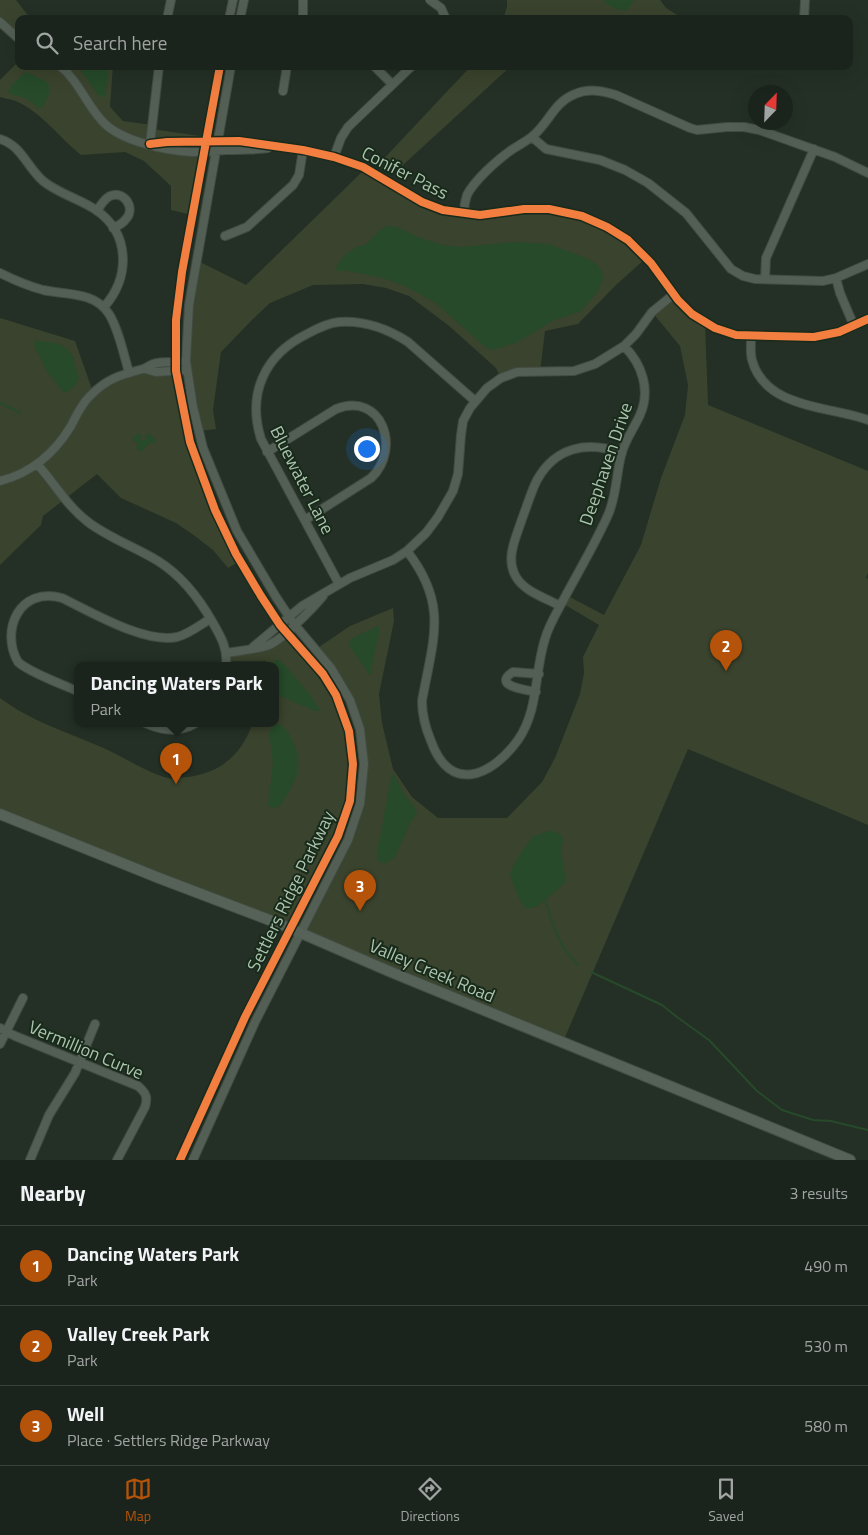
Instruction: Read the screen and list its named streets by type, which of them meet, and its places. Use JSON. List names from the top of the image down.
{
  "streets": {
    "main road": ["Valley Creek Road"],
    "street": [
      "Conifer Pass",
      "Deephaven Drive",
      "Bluewater Lane",
      "Settlers Ridge Parkway",
      "Vermillion Curve"
    ]
  },
  "crossings": [
    ["Conifer Pass", "Settlers Ridge Parkway"],
    ["Settlers Ridge Parkway", "Valley Creek Road"]
  ],
  "north": "top right",
  "page": {
    "search": "Search here",
    "pins": ["2", "1", "3"],
    "popup": ["Dancing Waters Park", "Park"],
    "heading": ["Nearby", "3 results"],
    "list": [
      {
        "mark": "1",
        "name": "Dancing Waters Park",
        "note": "Park",
        "value": "490 m"
      },
      {
        "mark": "2",
        "name": "Valley Creek Park",
        "note": "Park",
        "value": "530 m"
      },
      {
        "mark": "3",
        "name": "Well",
        "note": "Place · Settlers Ridge Parkway",
        "value": "580 m"
      }
    ],
    "nav": ["Map", "Directions", "Saved"]
  }
}
